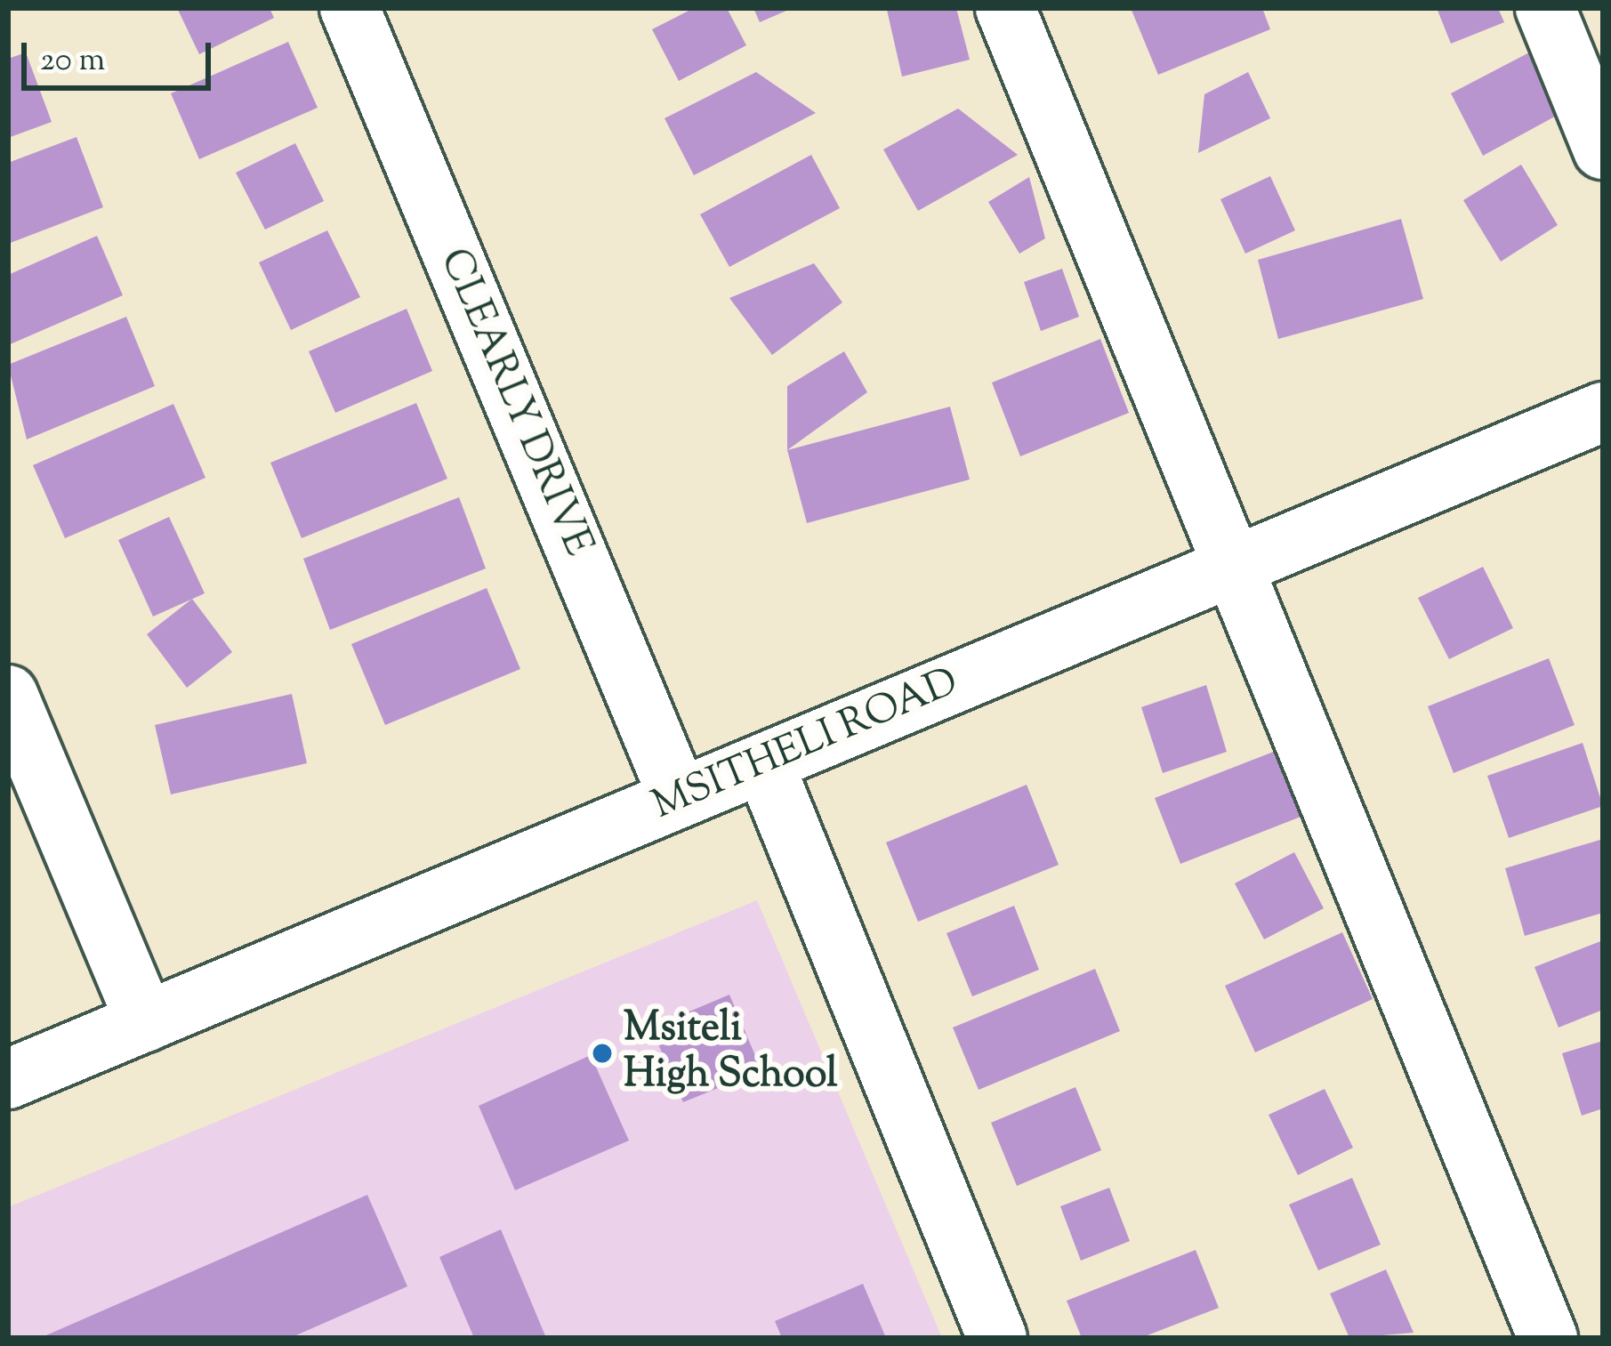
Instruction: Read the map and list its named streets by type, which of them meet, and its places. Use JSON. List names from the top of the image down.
{
  "streets": {
    "street": ["CLEARLY DRIVE", "MSITHELI ROAD"]
  },
  "crossings": [
    ["CLEARLY DRIVE", "MSITHELI ROAD"]
  ],
  "places": ["Msiteli High School"],
  "scale_bar": "20 m"
}
